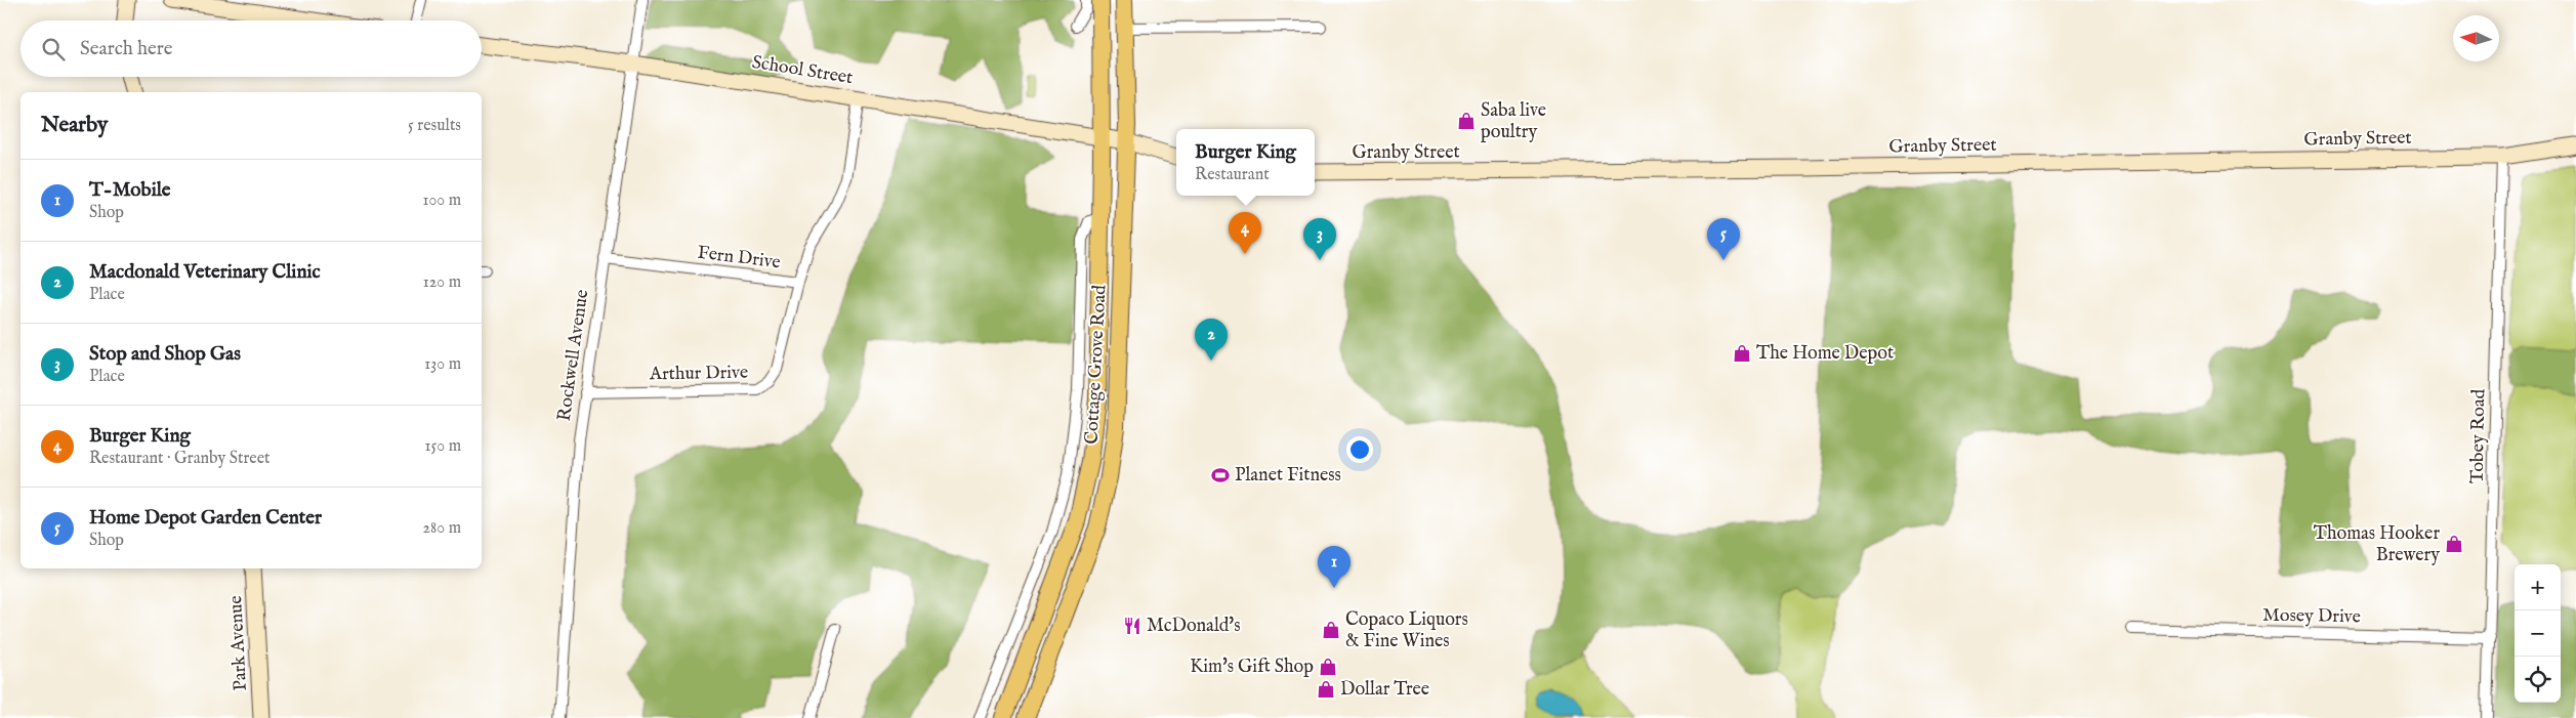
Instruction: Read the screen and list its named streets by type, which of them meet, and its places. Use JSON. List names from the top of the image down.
{
  "streets": {
    "main road": [
      "School Street",
      "Granby Street",
      "Cottage Grove Road",
      "Park Avenue"
    ],
    "street": [
      "Fern Drive",
      "Rockwell Avenue",
      "Arthur Drive",
      "Tobey Road",
      "Mosey Drive"
    ]
  },
  "crossings": [
    ["School Street", "Fern Drive"],
    ["School Street", "Rockwell Avenue"],
    ["School Street", "Cottage Grove Road"],
    ["Granby Street", "Tobey Road"],
    ["Fern Drive", "Rockwell Avenue"],
    ["Fern Drive", "Arthur Drive"],
    ["Rockwell Avenue", "Arthur Drive"],
    ["Tobey Road", "Mosey Drive"]
  ],
  "places": {
    "shop": [
      "Saba live poultry",
      "The Home Depot",
      "Thomas Hooker Brewery",
      "Copaco Liquors & Fine Wines",
      "Kim's Gift Shop",
      "Dollar Tree"
    ],
    "sports": ["Planet Fitness"],
    "restaurant": ["McDonald's"]
  },
  "north": "left",
  "page": {
    "search": "Search here",
    "heading": ["Nearby", "5 results"],
    "popup": ["Burger King", "Restaurant"],
    "list": [
      {
        "mark": "1",
        "name": "T-Mobile",
        "note": "Shop",
        "value": "100 m"
      },
      {
        "mark": "2",
        "name": "Macdonald Veterinary Clinic",
        "note": "Place",
        "value": "120 m"
      },
      {
        "mark": "3",
        "name": "Stop and Shop Gas",
        "note": "Place",
        "value": "130 m"
      },
      {
        "mark": "4",
        "name": "Burger King",
        "note": "Restaurant · Granby Street",
        "value": "150 m"
      },
      {
        "mark": "5",
        "name": "Home Depot Garden Center",
        "note": "Shop",
        "value": "280 m"
      }
    ],
    "pins": [
      "4",
      "3",
      "5",
      "2",
      "1"
    ],
    "map_buttons": ["+", "−"]
  }
}
